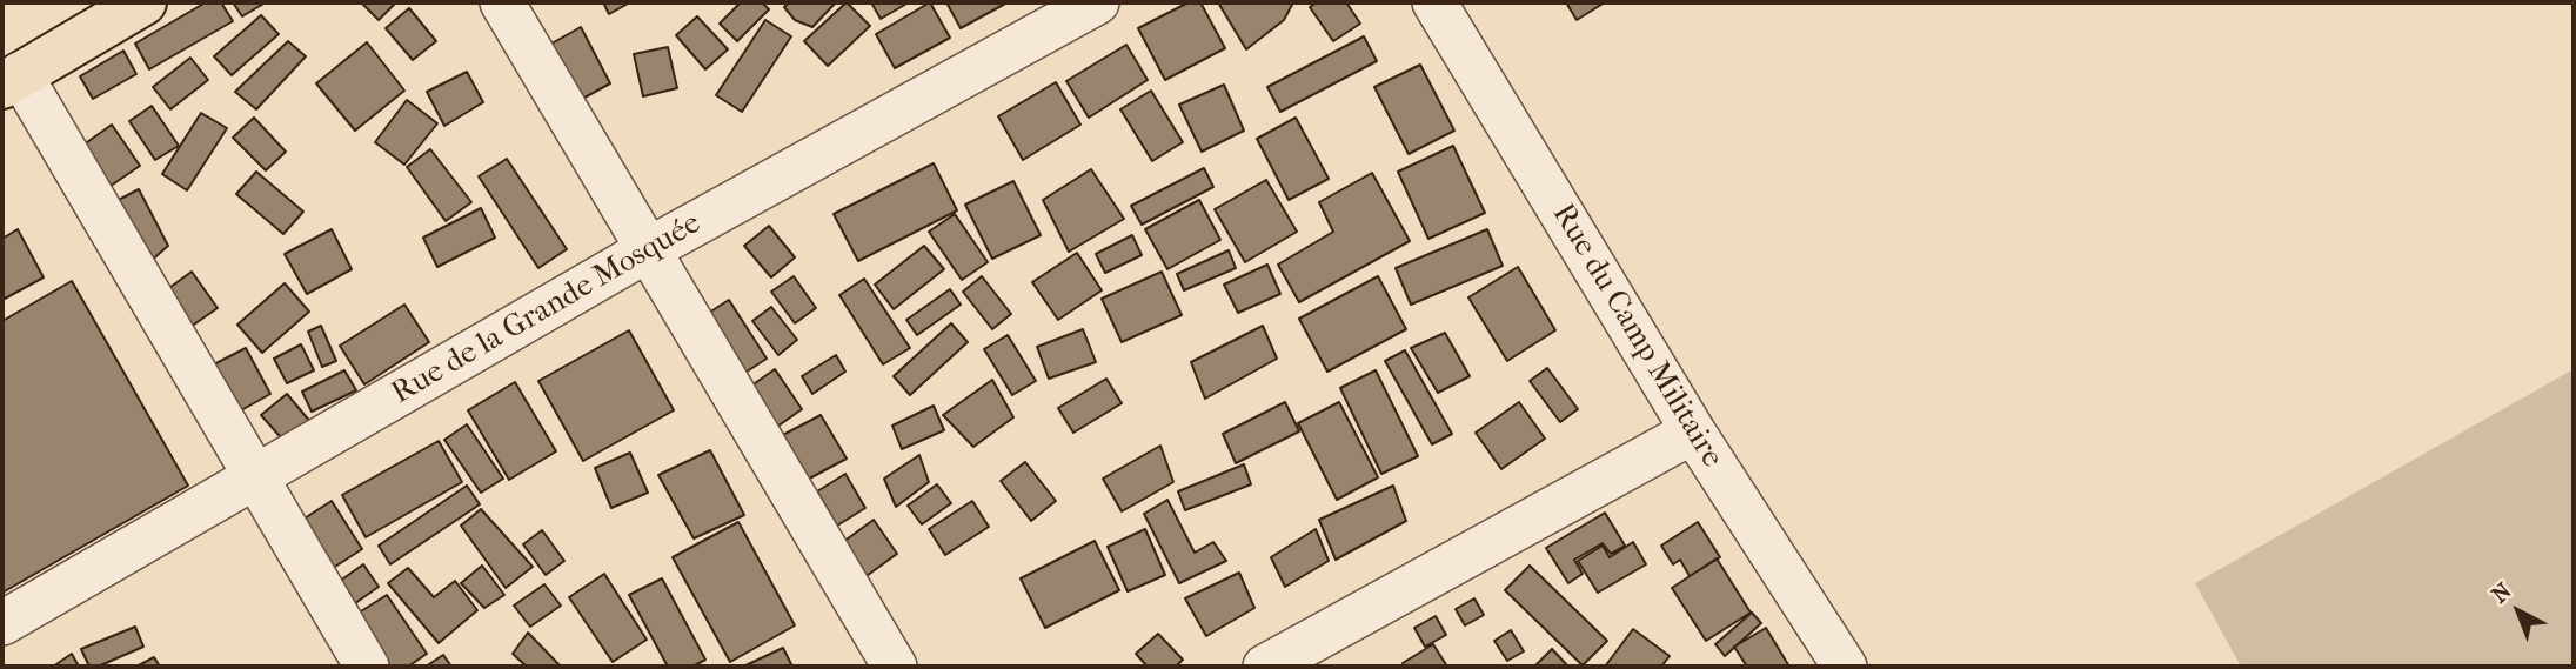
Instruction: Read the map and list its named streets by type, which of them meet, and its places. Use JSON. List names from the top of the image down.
{
  "streets": {
    "street": ["Rue de la Grande Mosquée", "Rue du Camp Militaire"]
  },
  "north": "top left"
}
